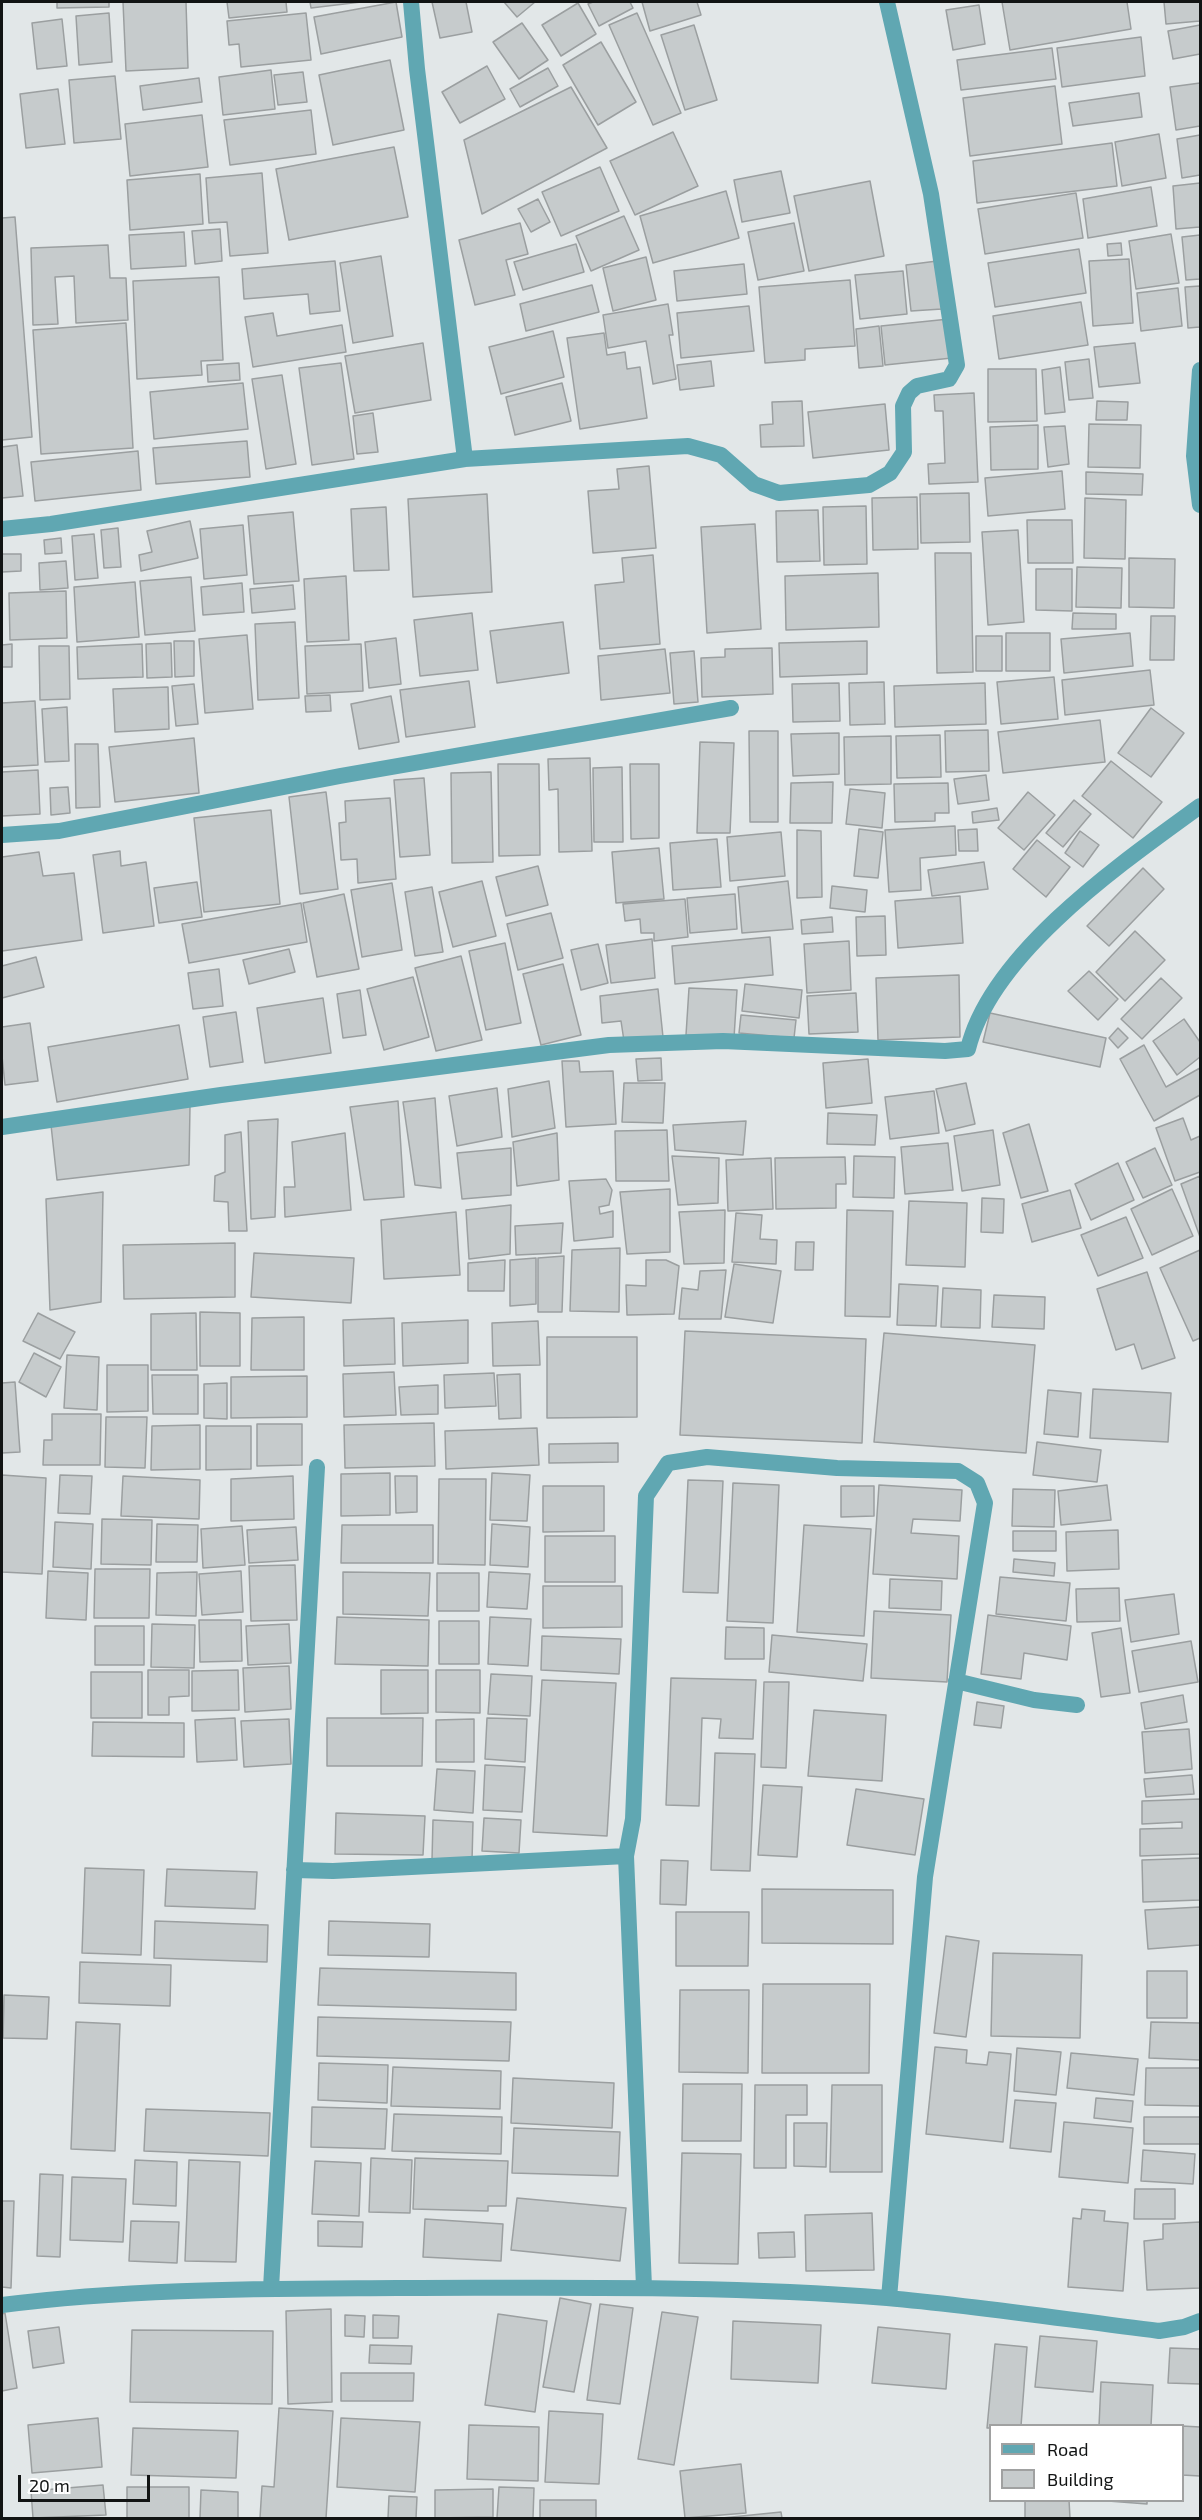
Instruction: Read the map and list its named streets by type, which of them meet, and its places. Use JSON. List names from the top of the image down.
{
  "legend": ["Road", "Building"],
  "scale_bar": "20 m"
}
